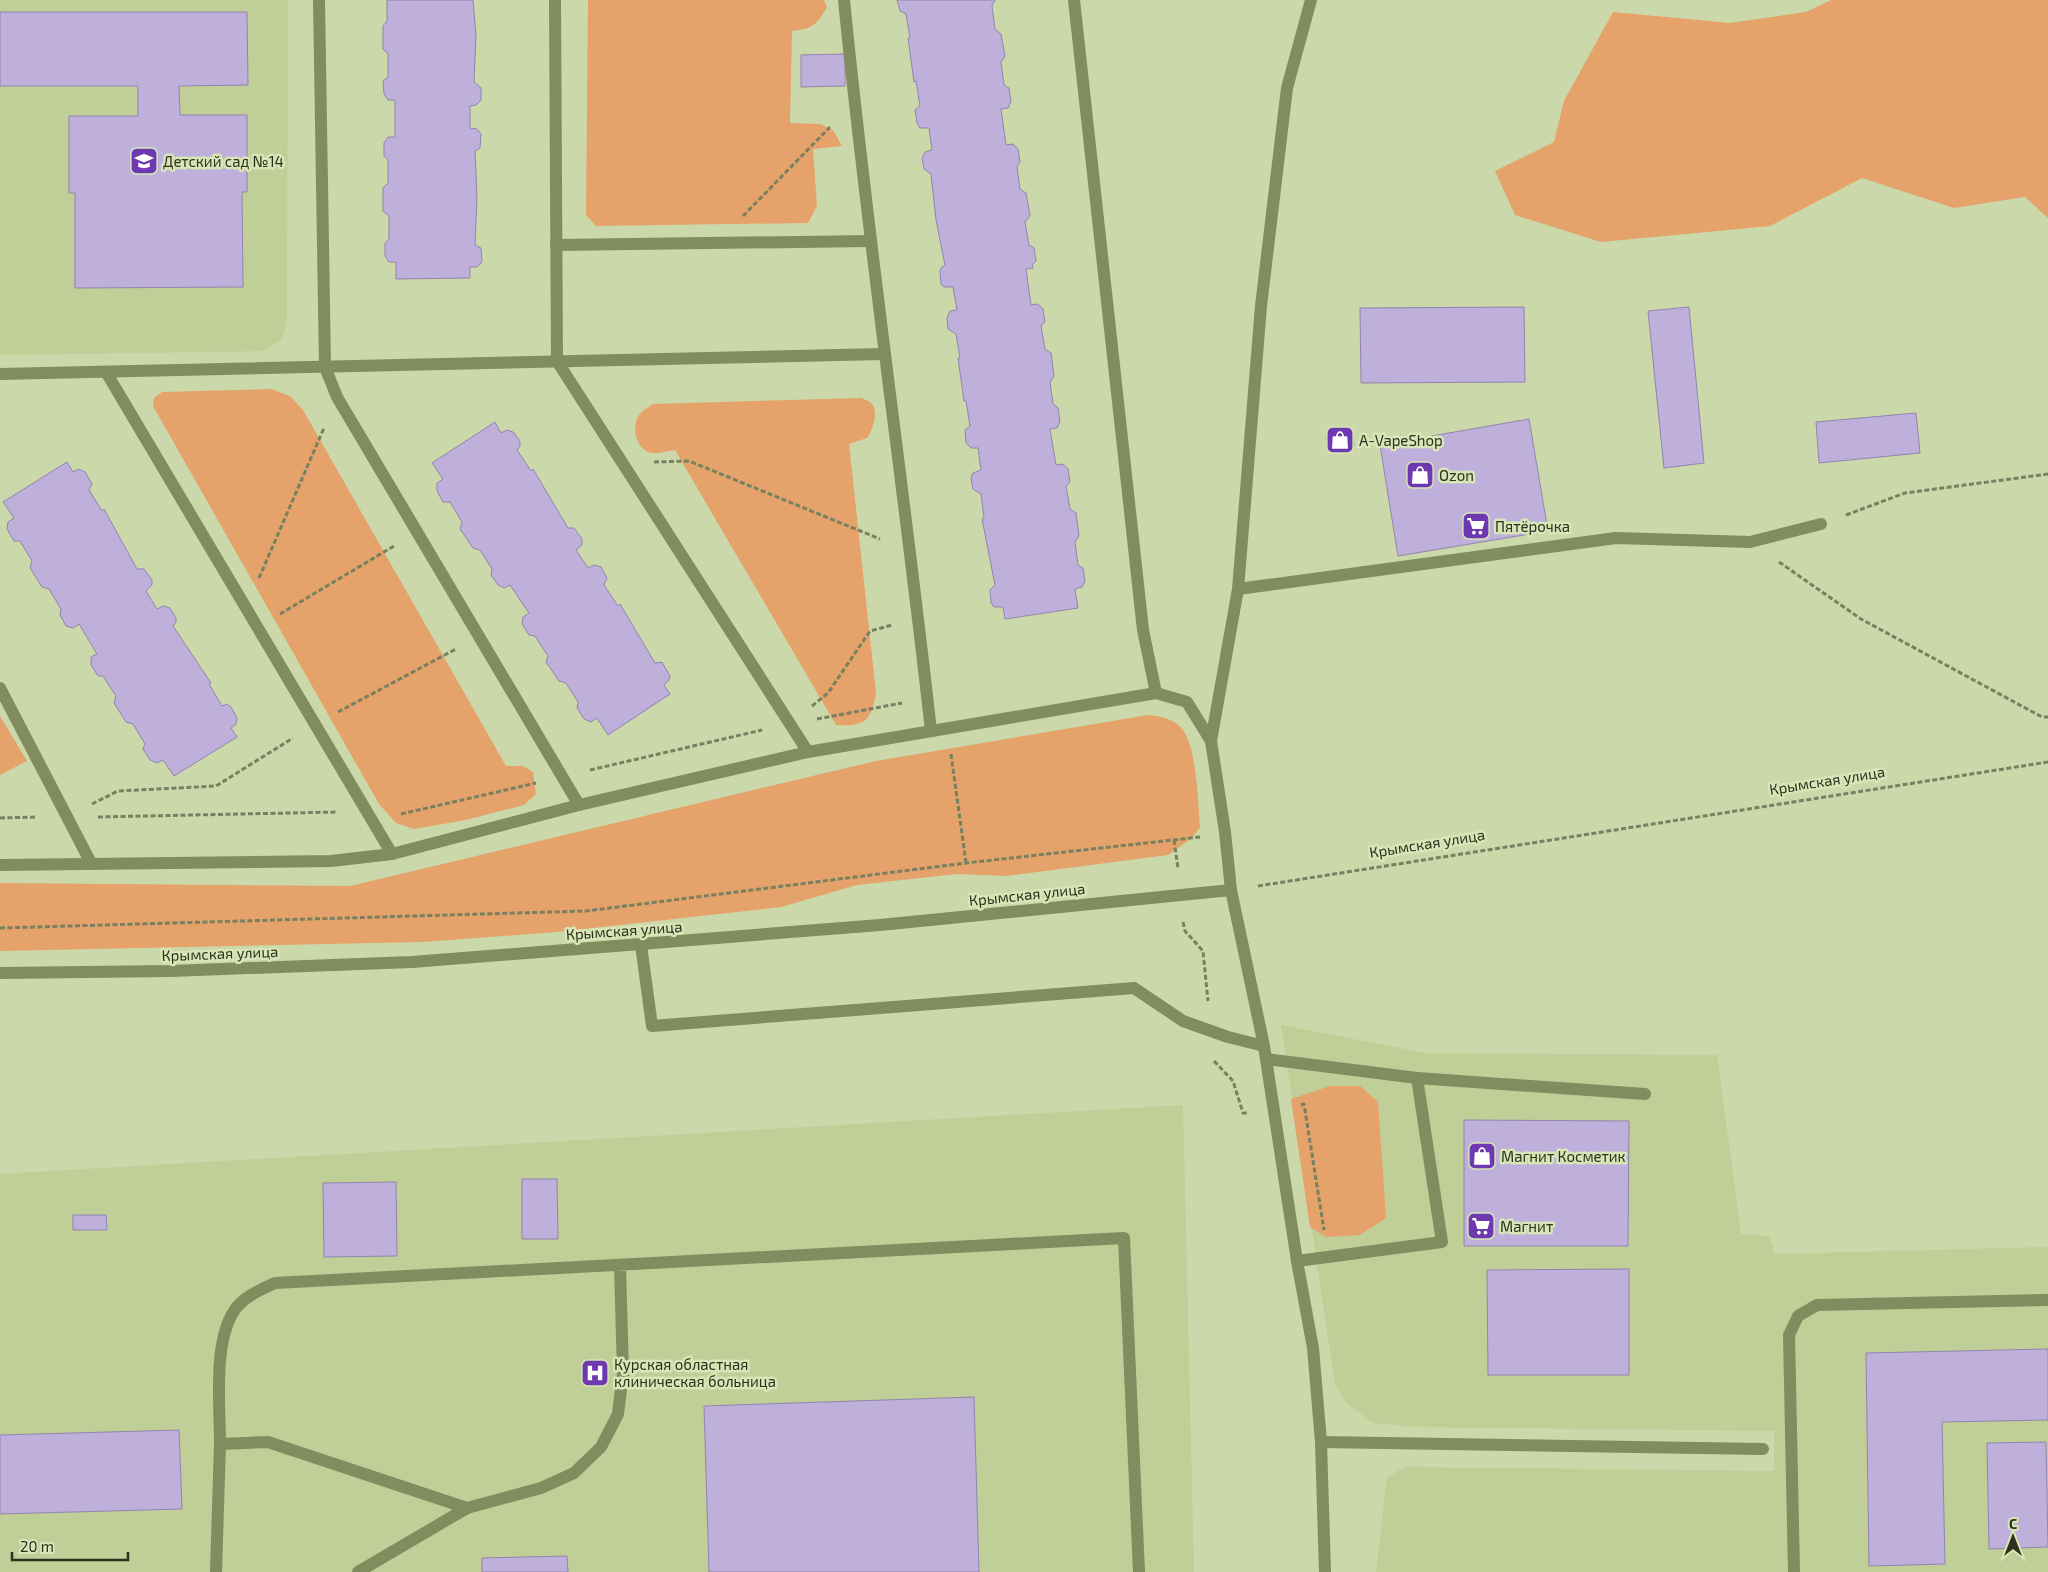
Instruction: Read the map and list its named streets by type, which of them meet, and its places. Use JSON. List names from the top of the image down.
{
  "streets": {
    "street": ["Крымская улица"]
  },
  "places": {
    "school or university": ["Детский сад №14"],
    "shop": ["A-VapeShop", "Ozon", "Магнит Косметик"],
    "supermarket": ["Пятёрочка", "Магнит"],
    "hospital": ["Курская областная клиническая больница"]
  },
  "scale_bar": "20 m",
  "north": "top"
}
